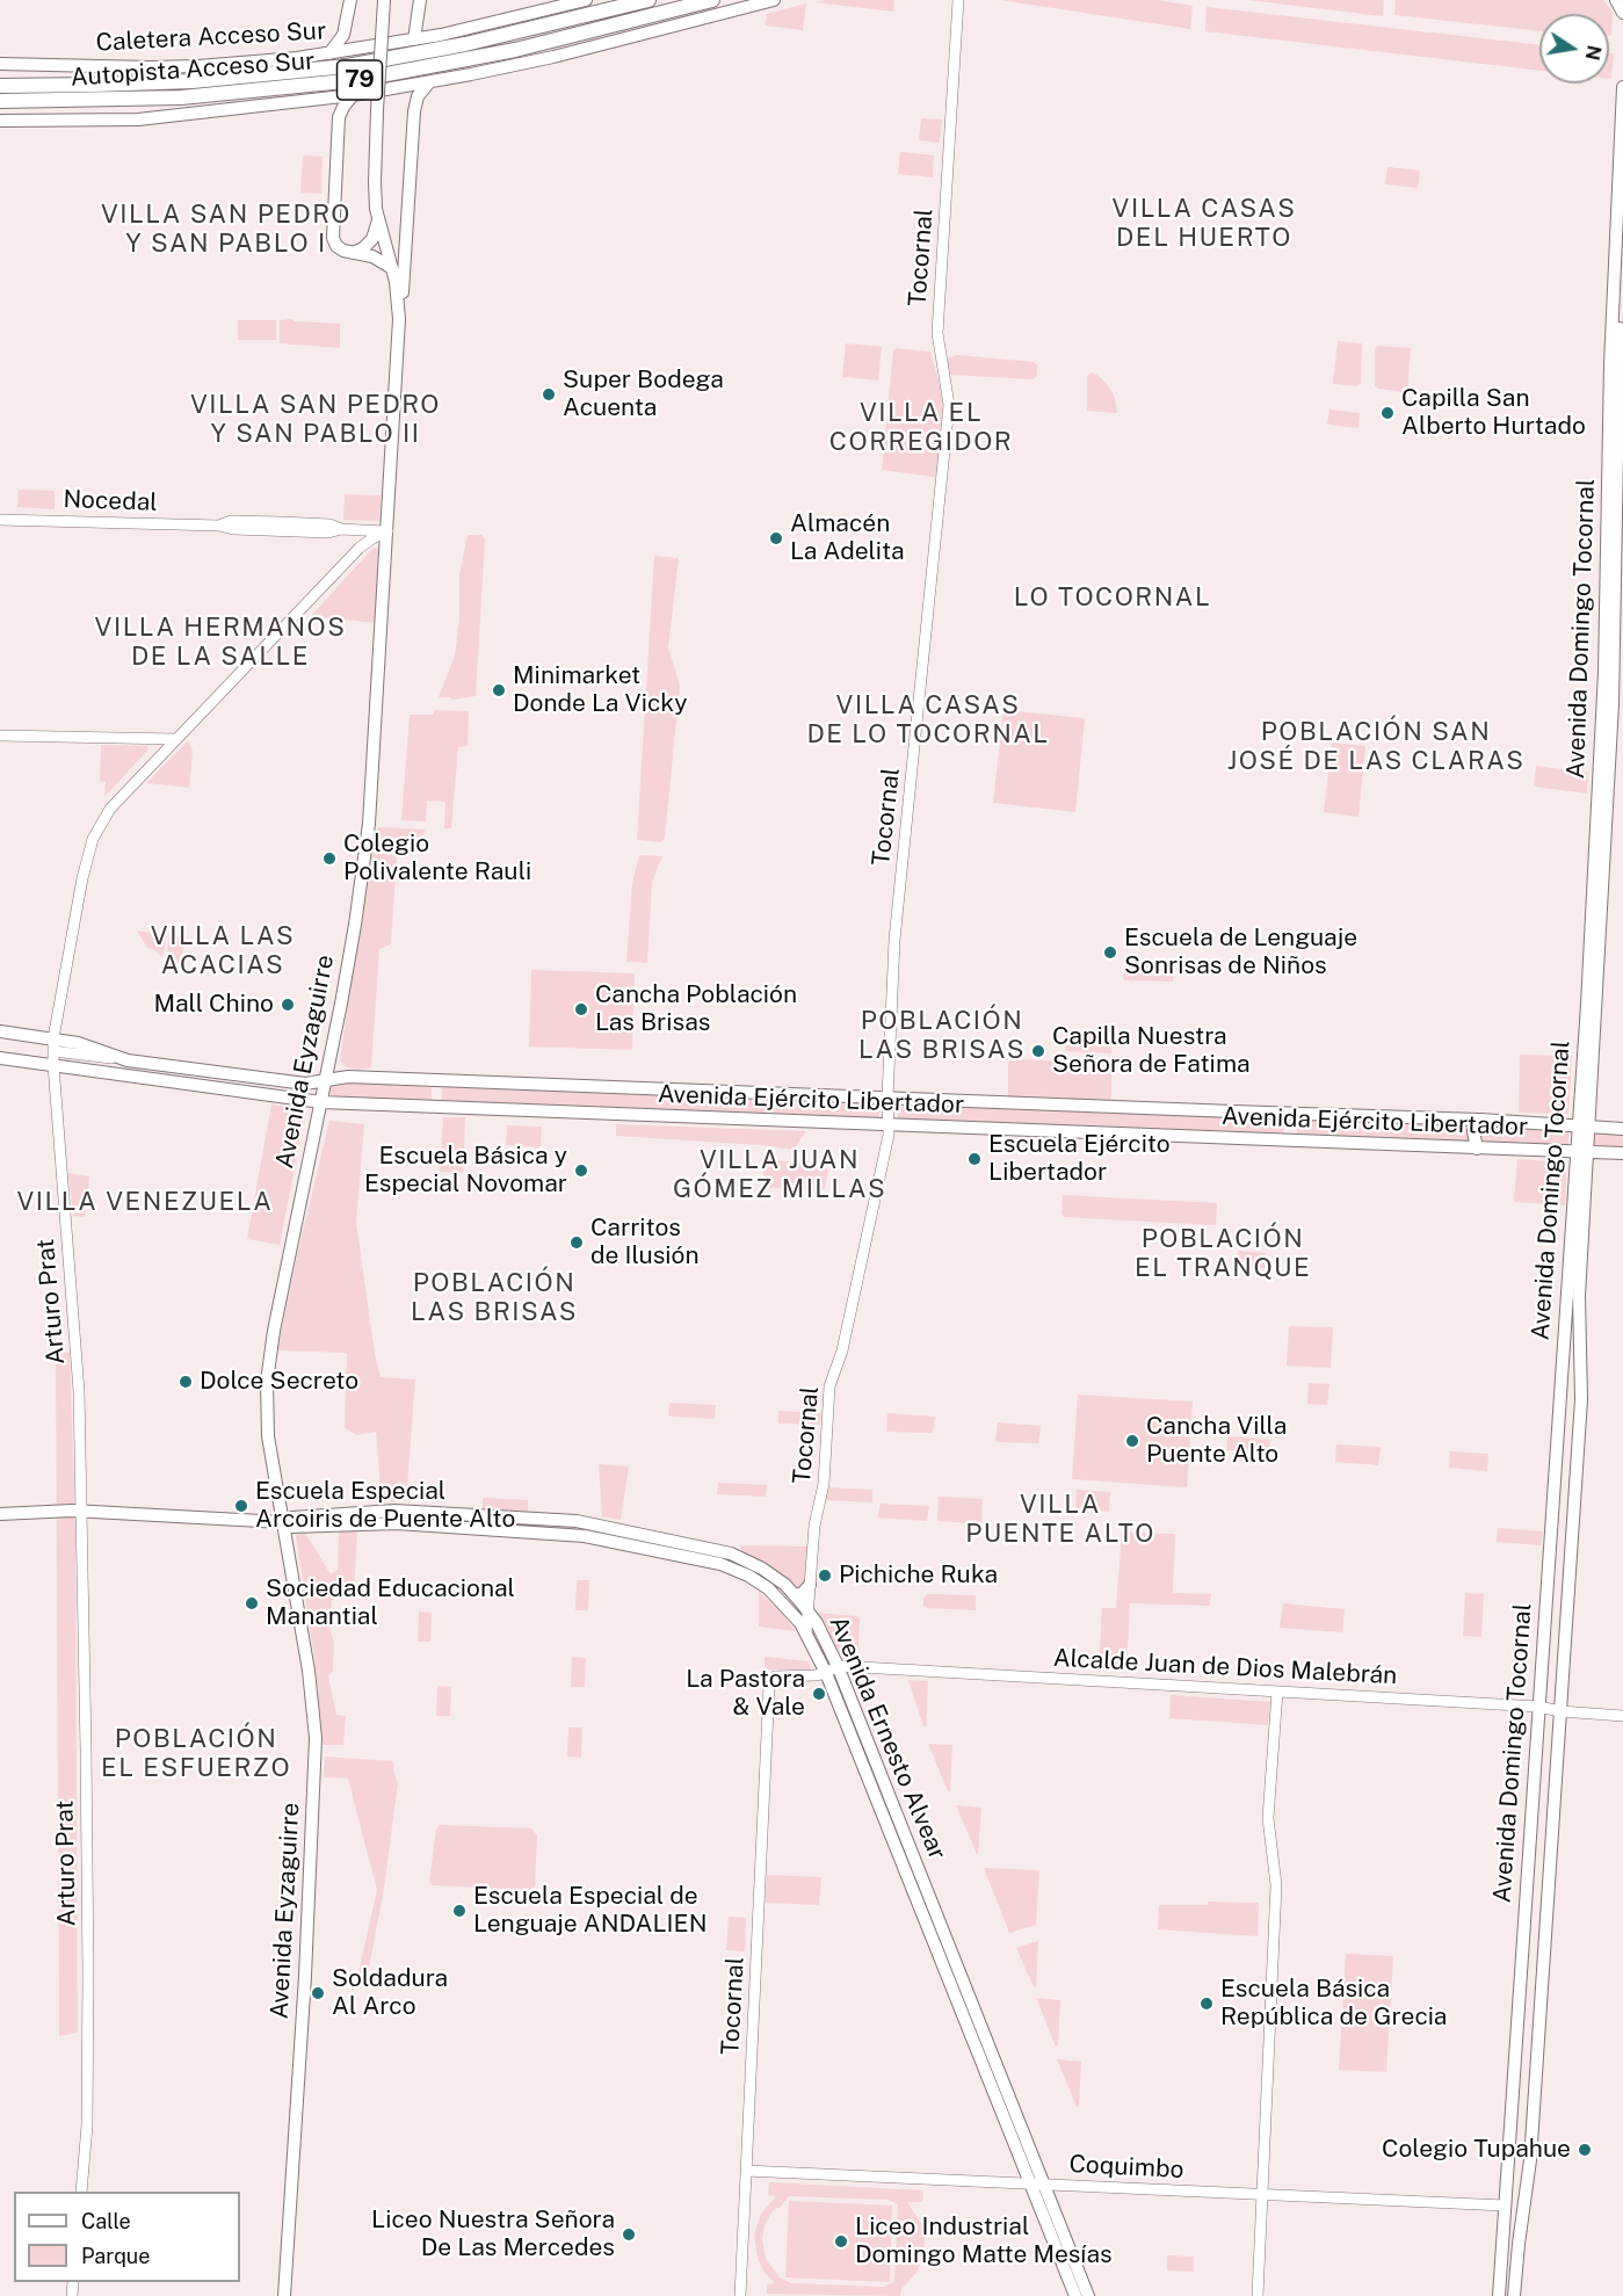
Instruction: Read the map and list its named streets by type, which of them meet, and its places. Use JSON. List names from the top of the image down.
{
  "streets": {
    "highway": ["Autopista Acceso Sur", "79"],
    "main road": [
      "Caletera Acceso Sur",
      "Avenida Domingo Tocornal",
      "Avenida Eyzaguirre",
      "Avenida Ejército Libertador",
      "Avenida Ernesto Alvear"
    ],
    "street": [
      "Tocornal",
      "Nocedal",
      "Arturo Prat",
      "Alcalde Juan de Dios Malebrán",
      "Coquimbo"
    ]
  },
  "crossings": [
    ["Tocornal", "Avenida Ejército Libertador"],
    ["Tocornal", "Alcalde Juan de Dios Malebrán"],
    ["Tocornal", "Avenida Ernesto Alvear"],
    ["Tocornal", "Coquimbo"],
    ["Nocedal", "Avenida Eyzaguirre"],
    ["Nocedal", "Arturo Prat"],
    ["Avenida Domingo Tocornal", "Avenida Ejército Libertador"],
    ["Avenida Domingo Tocornal", "Alcalde Juan de Dios Malebrán"],
    ["Avenida Domingo Tocornal", "Coquimbo"],
    ["Avenida Eyzaguirre", "Avenida Ejército Libertador"],
    ["Avenida Eyzaguirre", "Arturo Prat"],
    ["Avenida Eyzaguirre", "Avenida Ernesto Alvear"],
    ["Avenida Ejército Libertador", "Arturo Prat"],
    ["Alcalde Juan de Dios Malebrán", "Avenida Ernesto Alvear"],
    ["Avenida Ernesto Alvear", "Coquimbo"]
  ],
  "districts": [
    "VILLA CASAS DEL HUERTO",
    "VILLA SAN PEDRO Y SAN PABLO I",
    "VILLA SAN PEDRO Y SAN PABLO II",
    "VILLA EL CORREGIDOR",
    "LO TOCORNAL",
    "VILLA HERMANOS DE LA SALLE",
    "VILLA CASAS DE LO TOCORNAL",
    "POBLACIÓN SAN JOSÉ DE LAS CLARAS",
    "VILLA LAS ACACIAS",
    "POBLACIÓN LAS BRISAS",
    "VILLA JUAN GÓMEZ MILLAS",
    "VILLA VENEZUELA",
    "POBLACIÓN EL TRANQUE",
    "POBLACIÓN LAS BRISAS",
    "VILLA PUENTE ALTO",
    "POBLACIÓN EL ESFUERZO"
  ],
  "places": [
    "Super Bodega Acuenta",
    "Capilla San Alberto Hurtado",
    "Almacén La Adelita",
    "Minimarket Donde La Vicky",
    "Colegio Polivalente Rauli",
    "Escuela de Lenguaje Sonrisas de Niños",
    "Mall Chino",
    "Cancha Población Las Brisas",
    "Capilla Nuestra Señora de Fatima",
    "Escuela Ejército Libertador",
    "Escuela Básica y Especial Novomar",
    "Carritos de Ilusión",
    "Dolce Secreto",
    "Cancha Villa Puente Alto",
    "Escuela Especial Arcoiris de Puente Alto",
    "Pichiche Ruka",
    "Sociedad Educacional Manantial",
    "La Pastora & Vale",
    "Escuela Especial de Lenguaje ANDALIEN",
    "Soldadura Al Arco",
    "Escuela Básica República de Grecia",
    "Colegio Tupahue",
    "Liceo Nuestra Señora De Las Mercedes",
    "Liceo Industrial Domingo Matte Mesías"
  ],
  "legend": ["Calle", "Parque"],
  "north": "right"
}
